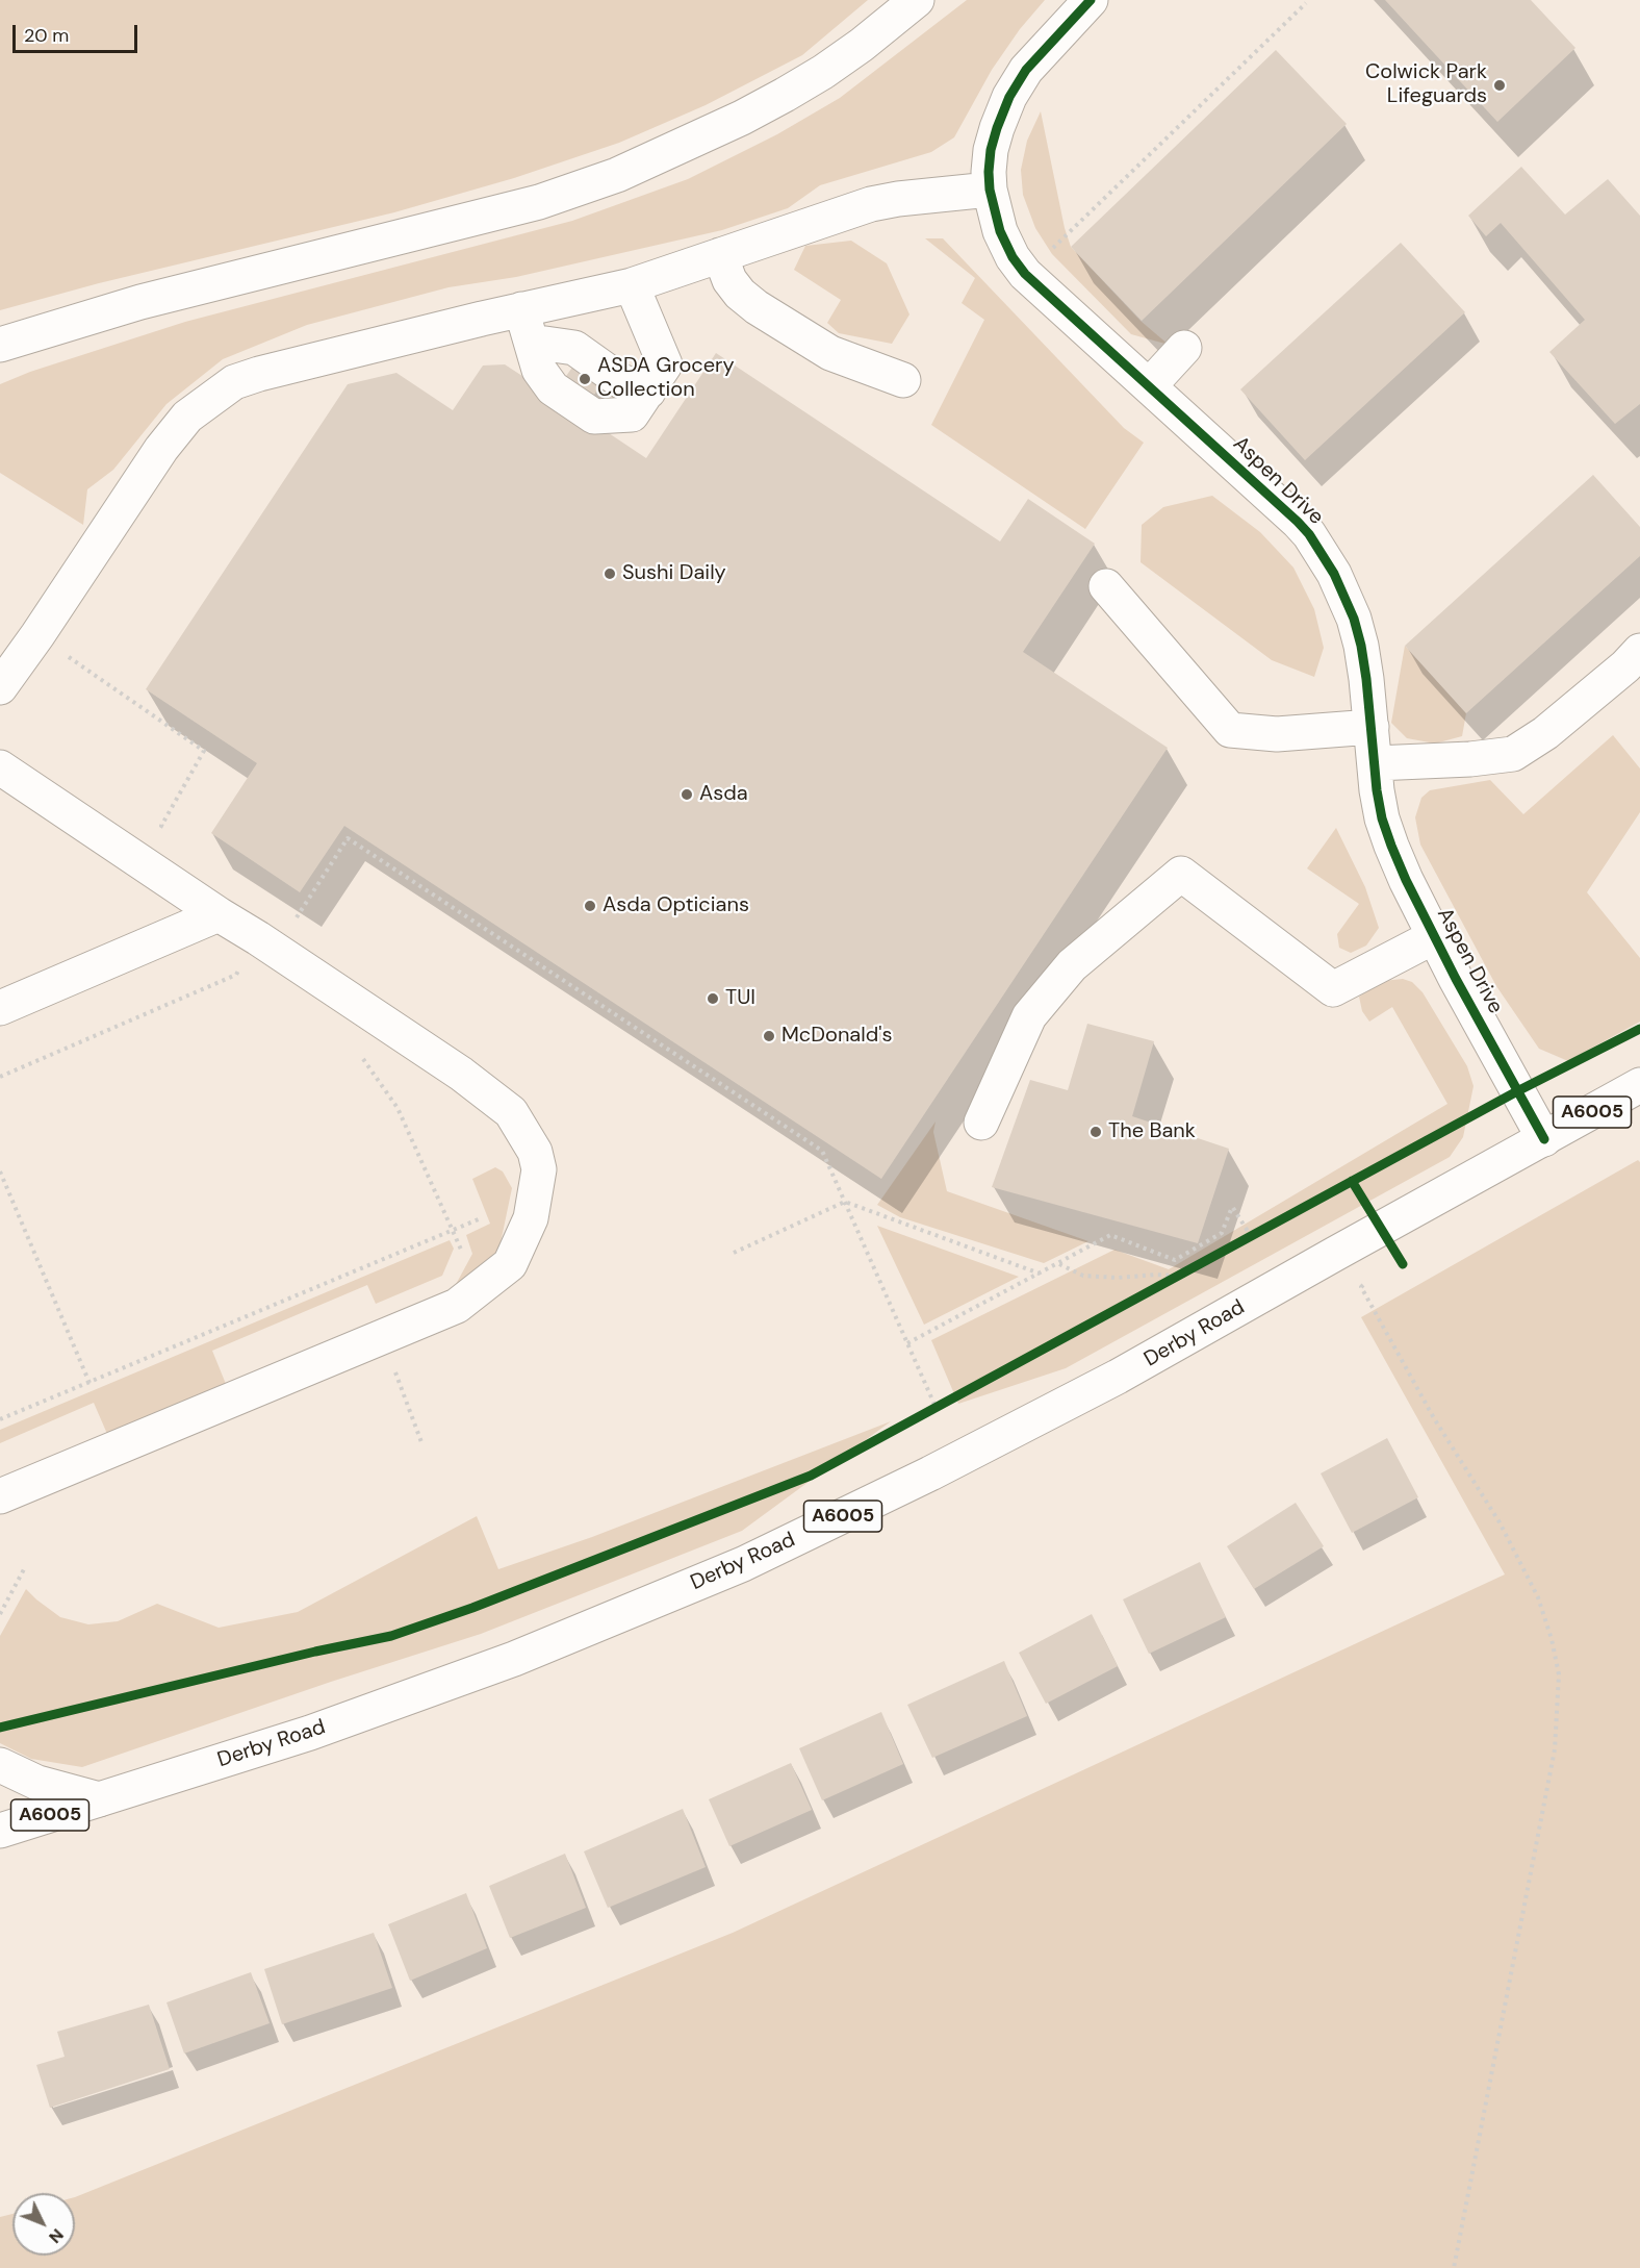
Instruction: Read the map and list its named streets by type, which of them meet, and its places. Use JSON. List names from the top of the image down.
{
  "streets": {
    "main road": ["Aspen Drive", "A6005", "Derby Road"]
  },
  "crossings": [
    ["Aspen Drive", "Derby Road"]
  ],
  "places": [
    "Colwick Park Lifeguards",
    "ASDA Grocery Collection",
    "Sushi Daily",
    "Asda",
    "Asda Opticians",
    "TUI",
    "McDonald's",
    "The Bank"
  ],
  "scale_bar": "20 m",
  "north": "bottom right"
}
